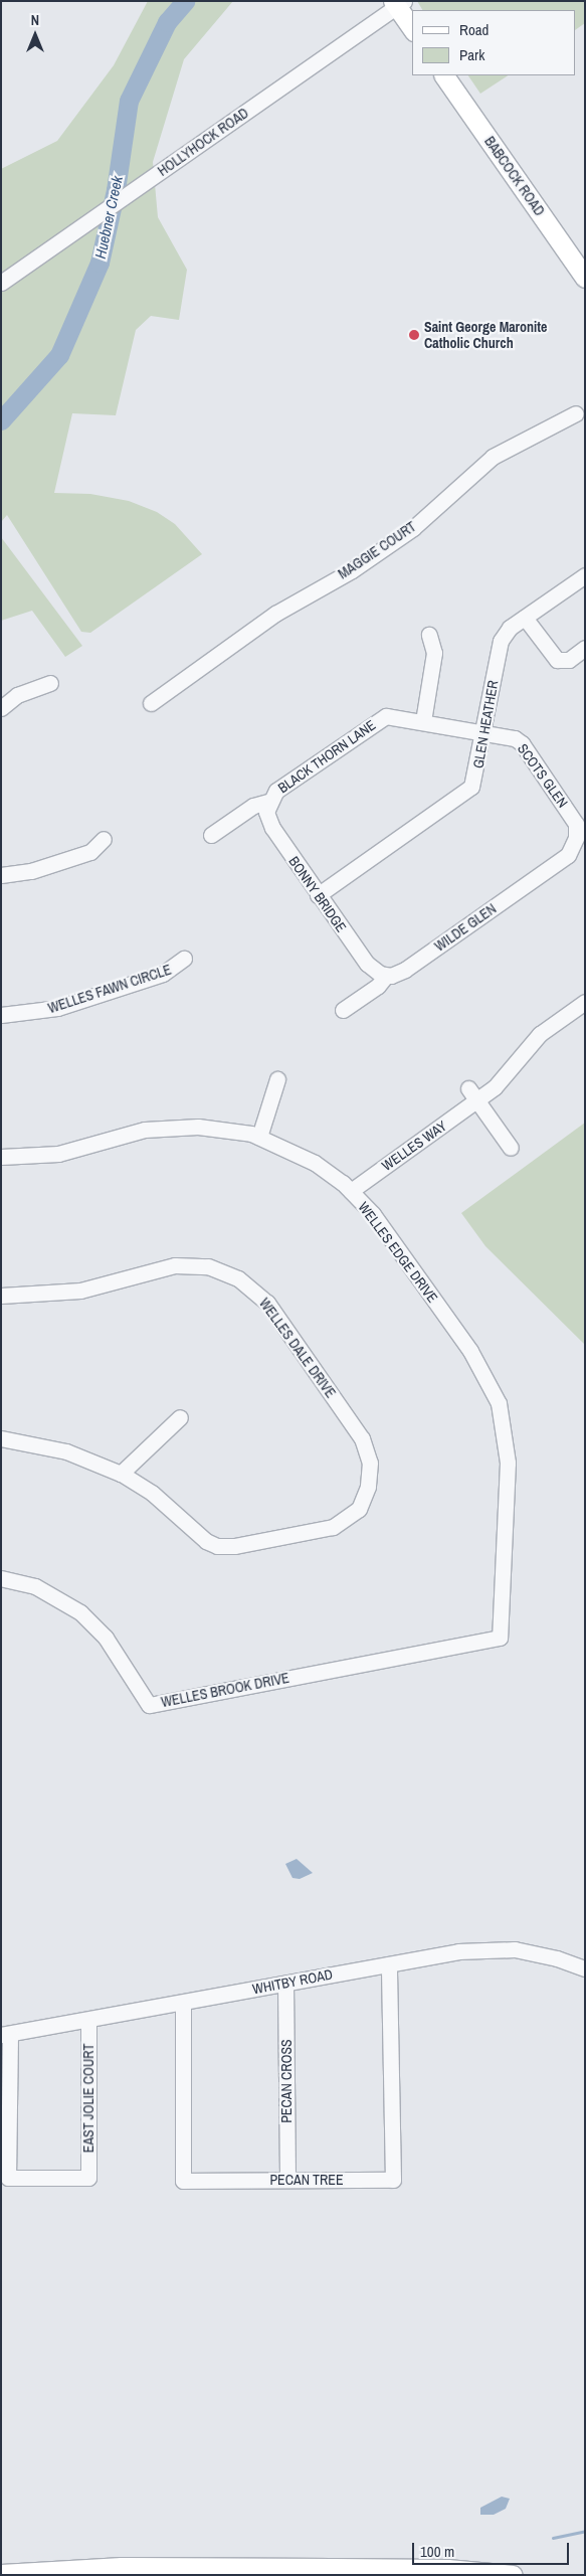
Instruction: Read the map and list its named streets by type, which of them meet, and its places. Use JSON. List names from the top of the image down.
{
  "streets": {
    "main road": ["BABCOCK ROAD"],
    "street": [
      "HOLLYHOCK ROAD",
      "MAGGIE COURT",
      "GLEN HEATHER",
      "BLACK THORN LANE",
      "SCOTS GLEN",
      "BONNY BRIDGE",
      "WILDE GLEN",
      "WELLES FAWN CIRCLE",
      "WELLES WAY",
      "WELLES EDGE DRIVE",
      "WELLES DALE DRIVE",
      "WELLES BROOK DRIVE",
      "WHITBY ROAD",
      "PECAN CROSS",
      "EAST JOLIE COURT",
      "PECAN TREE"
    ]
  },
  "crossings": [
    ["GLEN HEATHER", "BLACK THORN LANE"],
    ["GLEN HEATHER", "SCOTS GLEN"],
    ["GLEN HEATHER", "BONNY BRIDGE"],
    ["BLACK THORN LANE", "SCOTS GLEN"],
    ["BLACK THORN LANE", "BONNY BRIDGE"],
    ["SCOTS GLEN", "WILDE GLEN"],
    ["BONNY BRIDGE", "WILDE GLEN"],
    ["WELLES WAY", "WELLES EDGE DRIVE"],
    ["WELLES EDGE DRIVE", "WELLES BROOK DRIVE"],
    ["WHITBY ROAD", "PECAN CROSS"],
    ["WHITBY ROAD", "EAST JOLIE COURT"],
    ["WHITBY ROAD", "PECAN TREE"],
    ["PECAN CROSS", "PECAN TREE"]
  ],
  "water": ["Huebner Creek"],
  "places": ["Saint George Maronite Catholic Church"],
  "legend": ["Road", "Park"],
  "scale_bar": "100 m",
  "north": "top"
}
